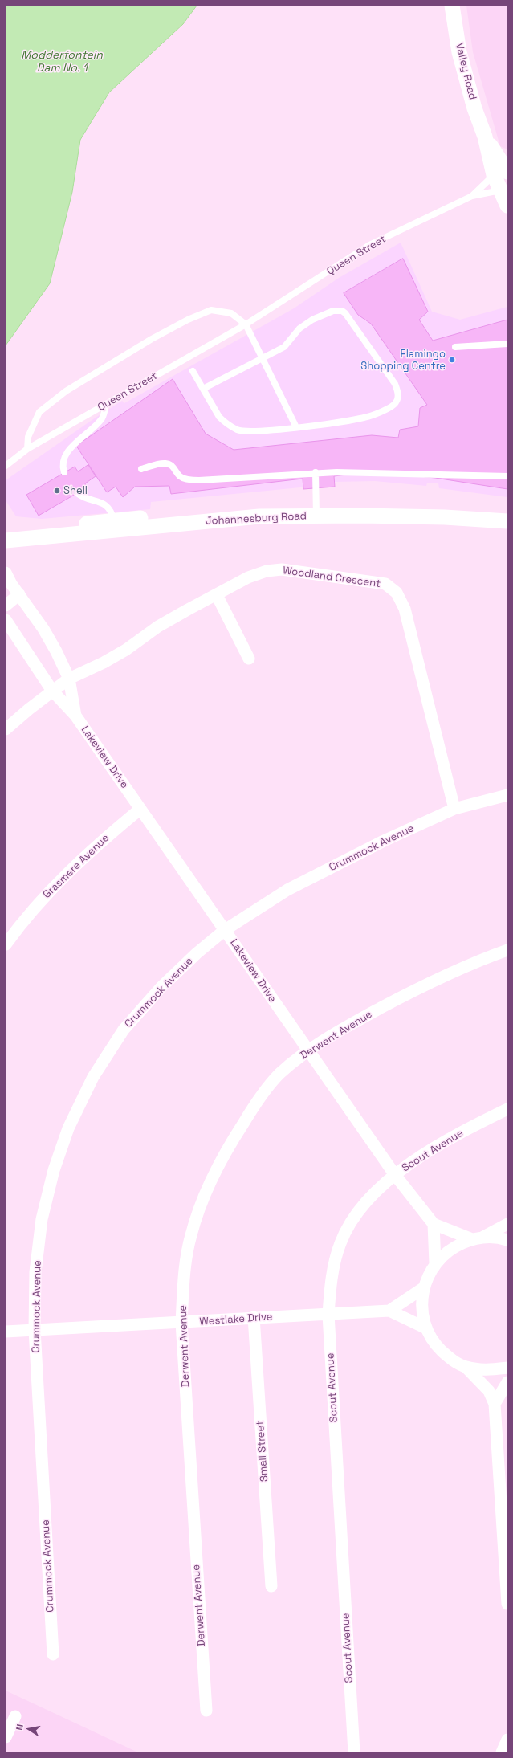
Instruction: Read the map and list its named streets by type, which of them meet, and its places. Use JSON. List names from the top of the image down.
{
  "streets": {
    "street": [
      "Valley Road",
      "Johannesburg Road",
      "Woodland Crescent",
      "Lakeview Drive",
      "Crummock Avenue",
      "Grasmere Avenue",
      "Derwent Avenue",
      "Scout Avenue",
      "Westlake Drive",
      "Small Street"
    ],
    "lane": ["Queen Street"]
  },
  "crossings": [
    ["Valley Road", "Queen Street"],
    ["Woodland Crescent", "Lakeview Drive"],
    ["Woodland Crescent", "Crummock Avenue"],
    ["Lakeview Drive", "Crummock Avenue"],
    ["Lakeview Drive", "Grasmere Avenue"],
    ["Lakeview Drive", "Derwent Avenue"],
    ["Lakeview Drive", "Scout Avenue"],
    ["Crummock Avenue", "Westlake Drive"],
    ["Derwent Avenue", "Westlake Drive"],
    ["Scout Avenue", "Westlake Drive"],
    ["Westlake Drive", "Small Street"]
  ],
  "water": ["Modderfontein Dam No. 1"],
  "places": ["Flamingo Shopping Centre", "Shell"],
  "north": "left"
}
